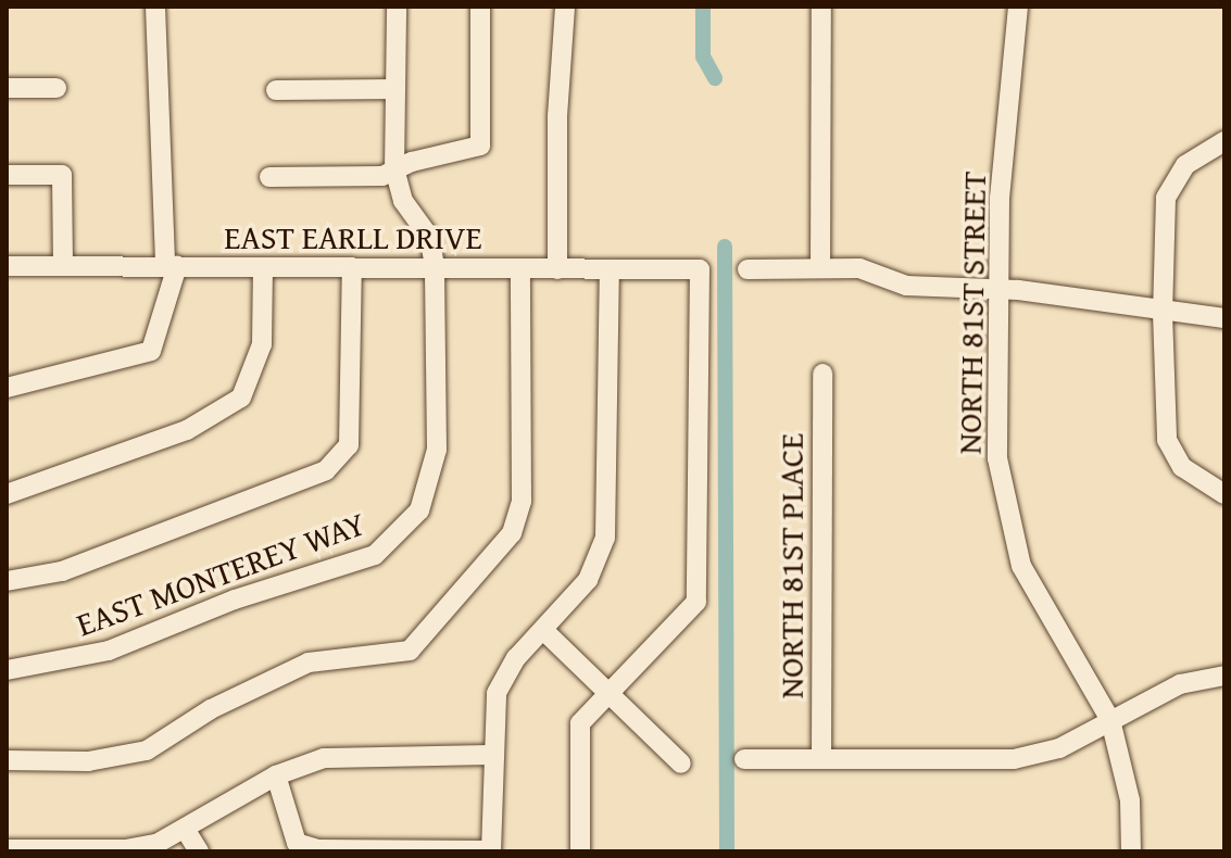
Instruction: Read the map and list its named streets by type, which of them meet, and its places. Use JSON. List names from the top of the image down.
{
  "streets": {
    "street": [
      "EAST EARLL DRIVE",
      "NORTH 81ST STREET",
      "NORTH 81ST PLACE",
      "EAST MONTEREY WAY"
    ]
  },
  "crossings": [
    ["EAST EARLL DRIVE", "EAST MONTEREY WAY"]
  ]
}
